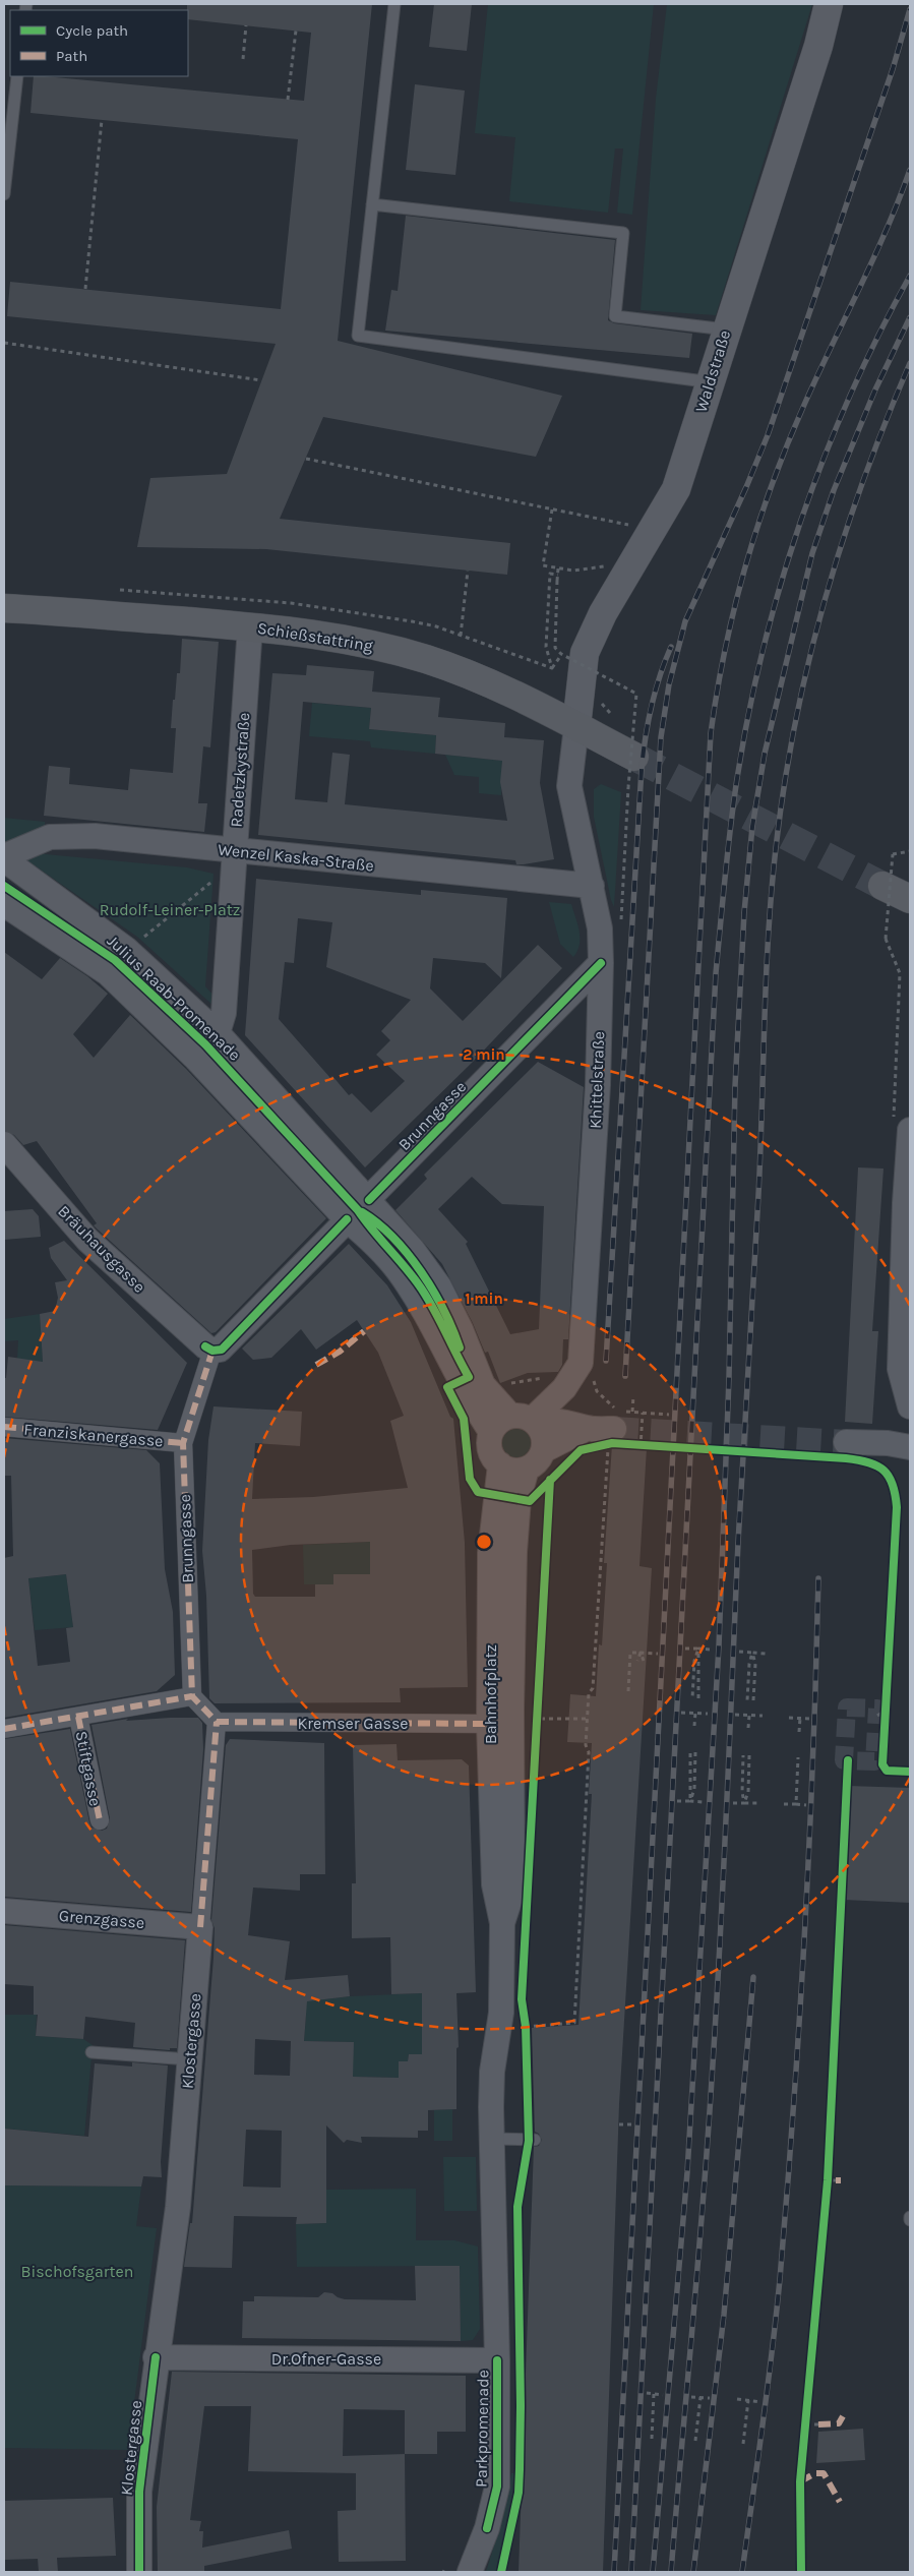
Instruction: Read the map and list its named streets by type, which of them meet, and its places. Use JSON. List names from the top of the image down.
{
  "streets": {
    "main road": ["Schießstattring"],
    "street": [
      "Waldstraße",
      "Radetzkystraße",
      "Wenzel Kaska-Straße",
      "Julius Raab-Promenade",
      "Khittelstraße",
      "Brunngasse",
      "Bräuhausgasse",
      "Franziskanergasse",
      "Bahnhofplatz",
      "Kremser Gasse",
      "Stiftgasse",
      "Grenzgasse",
      "Klostergasse",
      "Dr.Ofner-Gasse",
      "Parkpromenade"
    ]
  },
  "crossings": [
    ["Waldstraße", "Schießstattring"],
    ["Waldstraße", "Khittelstraße"],
    ["Schießstattring", "Radetzkystraße"],
    ["Schießstattring", "Khittelstraße"],
    ["Radetzkystraße", "Wenzel Kaska-Straße"],
    ["Radetzkystraße", "Julius Raab-Promenade"],
    ["Wenzel Kaska-Straße", "Julius Raab-Promenade"],
    ["Wenzel Kaska-Straße", "Khittelstraße"],
    ["Julius Raab-Promenade", "Brunngasse"],
    ["Khittelstraße", "Brunngasse"],
    ["Khittelstraße", "Bahnhofplatz"],
    ["Brunngasse", "Bräuhausgasse"],
    ["Brunngasse", "Franziskanergasse"],
    ["Bahnhofplatz", "Kremser Gasse"],
    ["Bahnhofplatz", "Parkpromenade"],
    ["Kremser Gasse", "Klostergasse"],
    ["Grenzgasse", "Klostergasse"],
    ["Klostergasse", "Dr.Ofner-Gasse"],
    ["Dr.Ofner-Gasse", "Parkpromenade"]
  ],
  "parks": ["Rudolf-Leiner-Platz", "Bischofsgarten"],
  "legend": ["Cycle path", "Path"],
  "rings": ["2 min", "1 min"]
}
